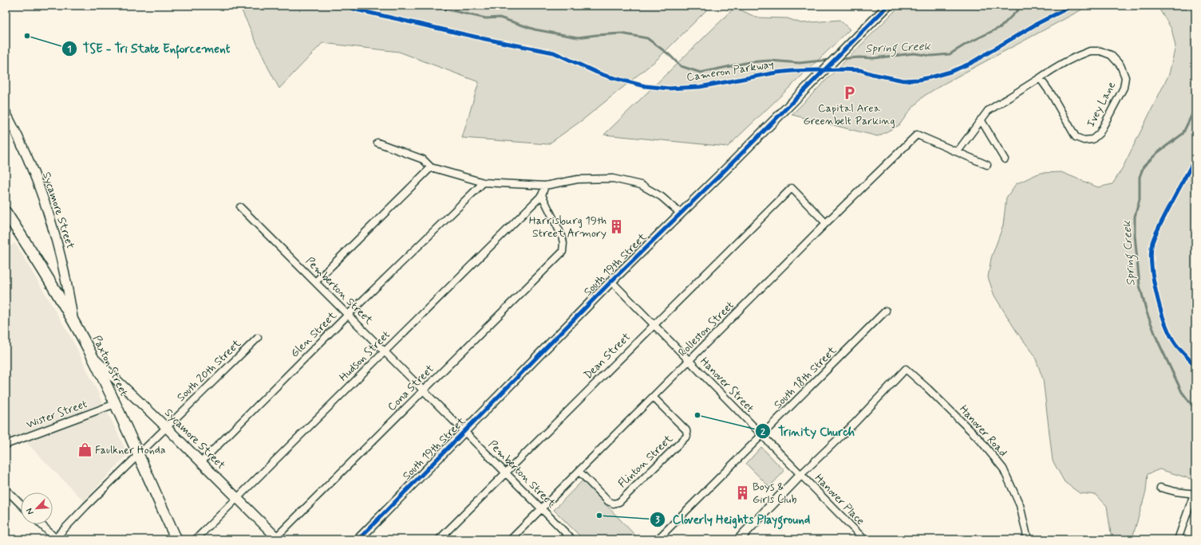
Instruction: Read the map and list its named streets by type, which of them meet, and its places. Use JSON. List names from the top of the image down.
{
  "streets": {
    "main road": ["Paxton Street"],
    "street": [
      "Ivey Lane",
      "Sycamore Street",
      "South 19th Street",
      "Pemberton Street",
      "Rolleston Street",
      "Glen Street",
      "Hudson Street",
      "Dean Street",
      "South 20th Street",
      "South 18th Street",
      "Hanover Street",
      "Cona Street",
      "Wister Street",
      "Hanover Road",
      "Flinton Street",
      "Hanover Place"
    ],
    "cycle path": ["Cameron Parkway"]
  },
  "crossings": [
    ["Ivey Lane", "Rolleston Street"],
    ["Sycamore Street", "Glen Street"],
    ["Sycamore Street", "Hudson Street"],
    ["Sycamore Street", "Paxton Street"],
    ["Sycamore Street", "South 20th Street"],
    ["Sycamore Street", "Cona Street"],
    ["South 19th Street", "Pemberton Street"],
    ["South 19th Street", "Hanover Street"],
    ["Pemberton Street", "Rolleston Street"],
    ["Pemberton Street", "Glen Street"],
    ["Pemberton Street", "Hudson Street"],
    ["Pemberton Street", "Dean Street"],
    ["Pemberton Street", "Cona Street"],
    ["Rolleston Street", "Dean Street"],
    ["Rolleston Street", "Hanover Street"],
    ["Rolleston Street", "Flinton Street"],
    ["Hudson Street", "Cona Street"],
    ["Dean Street", "Hanover Street"],
    ["Paxton Street", "South 20th Street"],
    ["Paxton Street", "Wister Street"],
    ["South 18th Street", "Hanover Street"],
    ["Hanover Street", "Hanover Road"],
    ["Hanover Street", "Hanover Place"],
    ["Hanover Road", "Hanover Place"]
  ],
  "water": ["Spring Creek"],
  "places": {
    "other": ["TSE - Tri State Enforcement", "Trinity Church", "Cloverly Heights Playground"],
    "parking": ["Capital Area Greenbelt Parking"],
    "building": ["Harrisburg 19th Street Armory", "Boys & Girls Club"],
    "shop": ["Faulkner Honda"]
  },
  "north": "bottom left"
}
